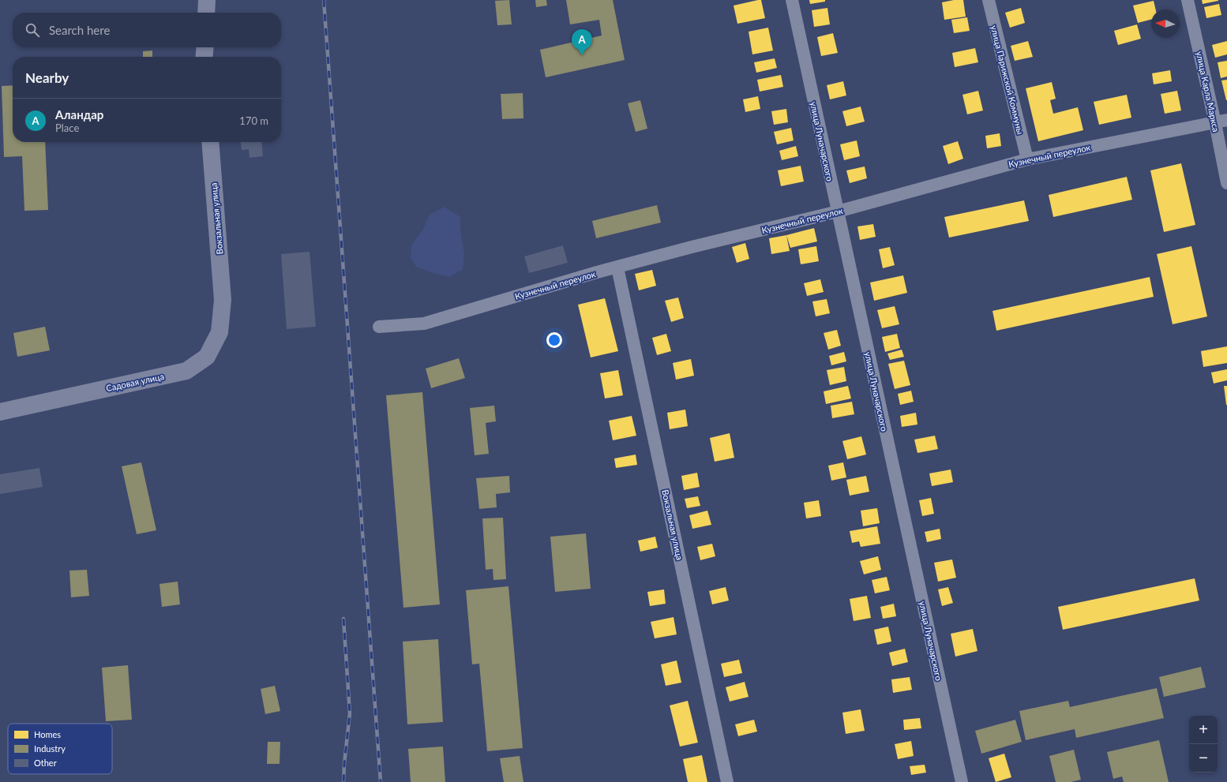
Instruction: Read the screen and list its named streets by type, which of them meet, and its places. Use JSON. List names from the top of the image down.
{
  "streets": {
    "street": [
      "улица Парижской Коммуны",
      "улица Карла Маркса",
      "улица Луначарского",
      "Кузнечный переулок",
      "Вокзальная улица",
      "Садовая улица"
    ]
  },
  "crossings": [
    ["улица Парижской Коммуны", "Кузнечный переулок"],
    ["улица Карла Маркса", "Кузнечный переулок"],
    ["улица Луначарского", "Кузнечный переулок"],
    ["Кузнечный переулок", "Вокзальная улица"],
    ["Вокзальная улица", "Садовая улица"]
  ],
  "legend": ["Homes", "Industry", "Other"],
  "north": "left",
  "page": {
    "search": "Search here",
    "pins": "A",
    "heading": "Nearby",
    "list": [
      {
        "mark": "A",
        "name": "Аландар",
        "note": "Place",
        "value": "170 m"
      }
    ],
    "map_buttons": ["+", "−"]
  }
}
